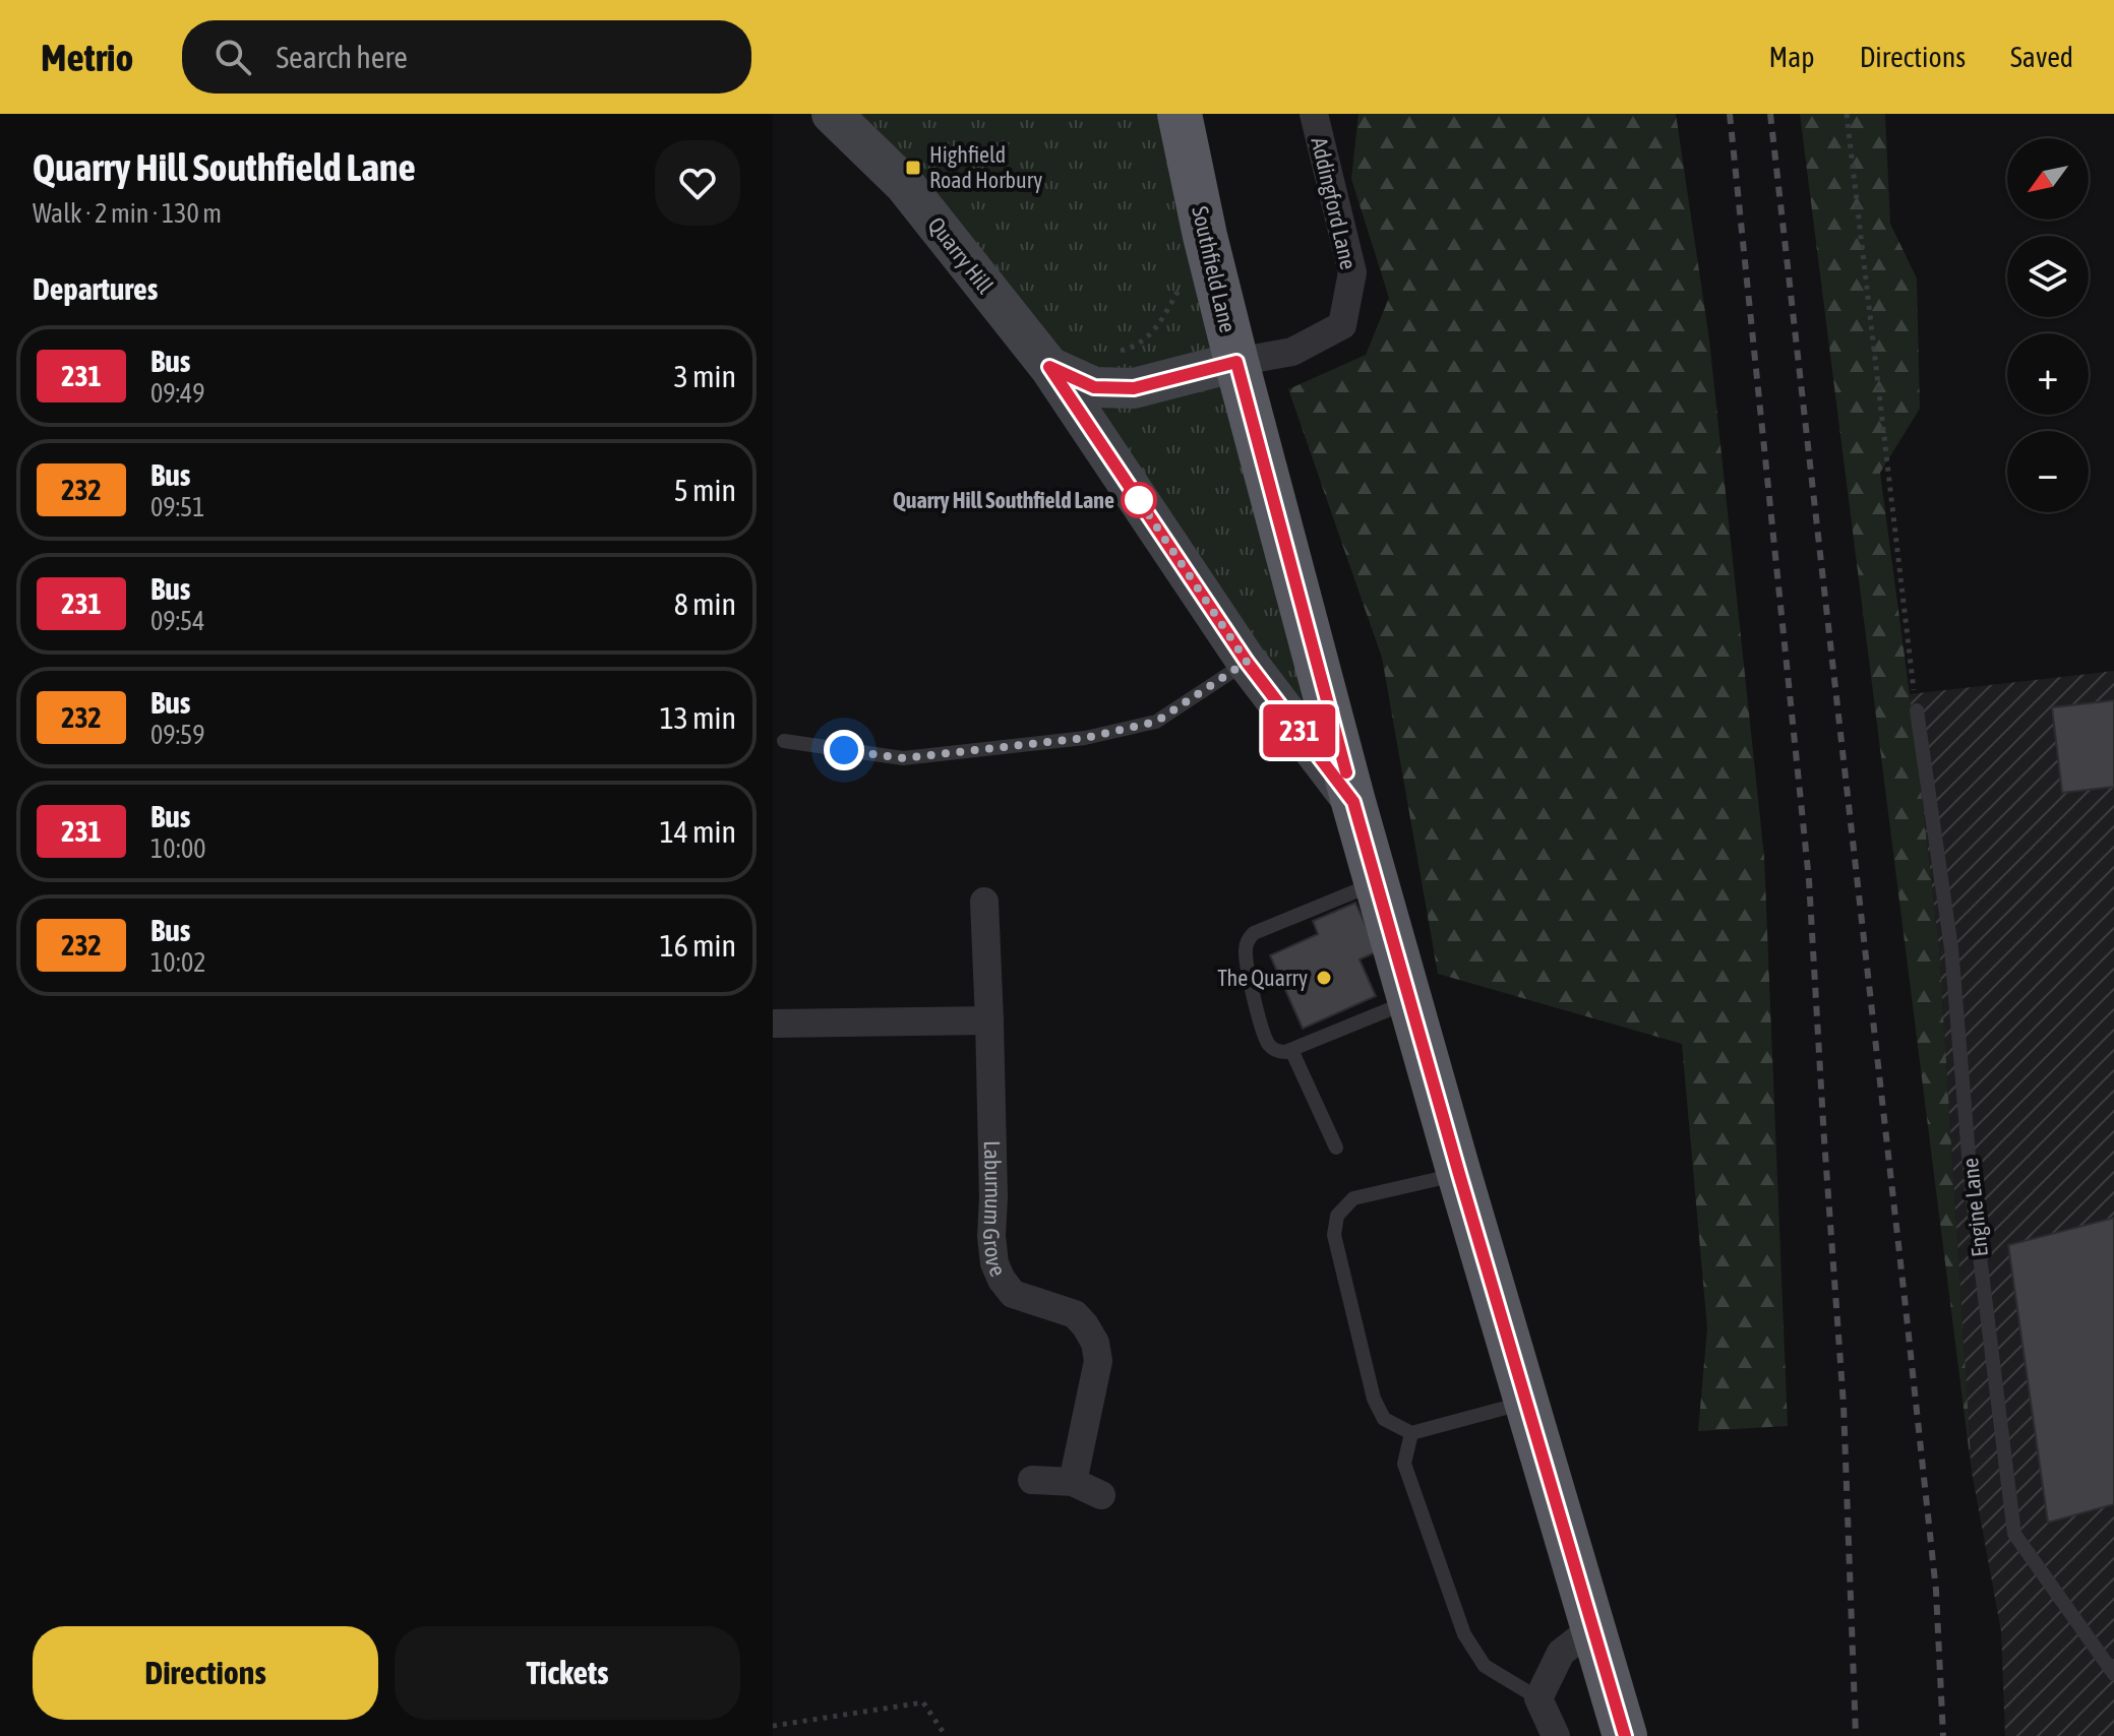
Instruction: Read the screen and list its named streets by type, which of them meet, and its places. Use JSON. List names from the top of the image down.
{
  "streets": {
    "highway": ["Quarry Hill", "Southfield Lane"],
    "street": ["Addingford Lane", "Laburnum Grove"],
    "lane": ["Engine Lane"]
  },
  "crossings": [
    ["Addingford Lane", "Quarry Hill"],
    ["Addingford Lane", "Southfield Lane"],
    ["Quarry Hill", "Southfield Lane"]
  ],
  "places": {
    "transit": ["Highfield Road Horbury"],
    "other": ["Quarry Hill Southfield Lane", "The Quarry"]
  },
  "lines": ["bus line 231"],
  "north": "bottom left",
  "page": {
    "header": "Metrio",
    "search": "Search here",
    "nav": ["Map", "Directions", "Saved"],
    "heading": [
      ["Quarry Hill Southfield Lane", "Walk · 2 min · 130 m"],
      "Departures"
    ],
    "on_map": "231",
    "map_buttons": ["+", "−"],
    "list": [
      {
        "mark": "231",
        "name": "Bus",
        "note": "09:49",
        "value": "3 min"
      },
      {
        "mark": "232",
        "name": "Bus",
        "note": "09:51",
        "value": "5 min"
      },
      {
        "mark": "231",
        "name": "Bus",
        "note": "09:54",
        "value": "8 min"
      },
      {
        "mark": "232",
        "name": "Bus",
        "note": "09:59",
        "value": "13 min"
      },
      {
        "mark": "231",
        "name": "Bus",
        "note": "10:00",
        "value": "14 min"
      },
      {
        "mark": "232",
        "name": "Bus",
        "note": "10:02",
        "value": "16 min"
      }
    ],
    "buttons": ["Directions", "Tickets"]
  }
}
